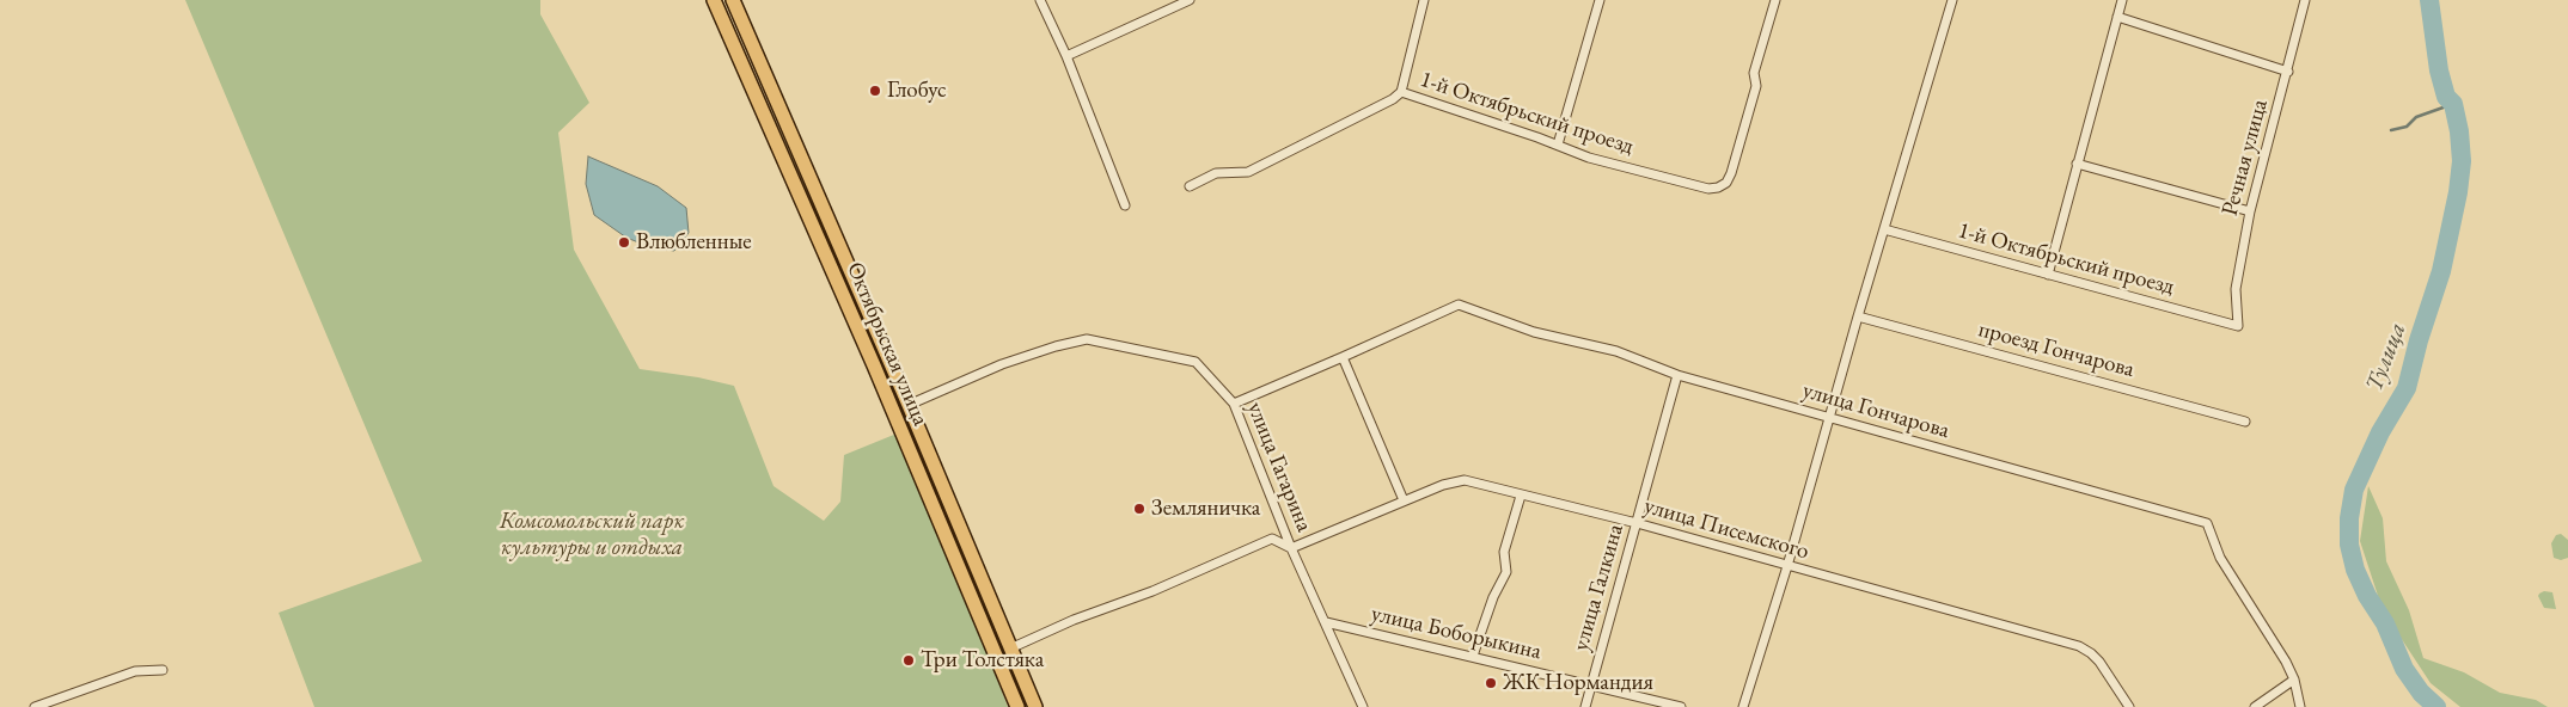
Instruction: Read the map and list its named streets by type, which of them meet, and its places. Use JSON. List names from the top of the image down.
{
  "streets": {
    "main road": ["Октябрьская улица"],
    "street": [
      "1-й Октябрьский проезд",
      "Речная улица",
      "проезд Гончарова",
      "улица Гончарова",
      "улица Гагарина",
      "улица Писемского",
      "улица Галкина",
      "улица Боборыкина"
    ]
  },
  "crossings": [
    ["1-й Октябрьский проезд", "Речная улица"],
    ["Октябрьская улица", "улица Гагарина"],
    ["улица Гончарова", "улица Гагарина"],
    ["улица Гончарова", "улица Галкина"],
    ["улица Гагарина", "улица Писемского"],
    ["улица Гагарина", "улица Боборыкина"],
    ["улица Писемского", "улица Галкина"],
    ["улица Галкина", "улица Боборыкина"]
  ],
  "water": ["Тулица"],
  "parks": ["Комсомольский парк культуры и отдыха"],
  "places": [
    "Глобус",
    "Влюбленные",
    "Земляничка",
    "Три Толстяка",
    "ЖК Нормандия"
  ]
}
